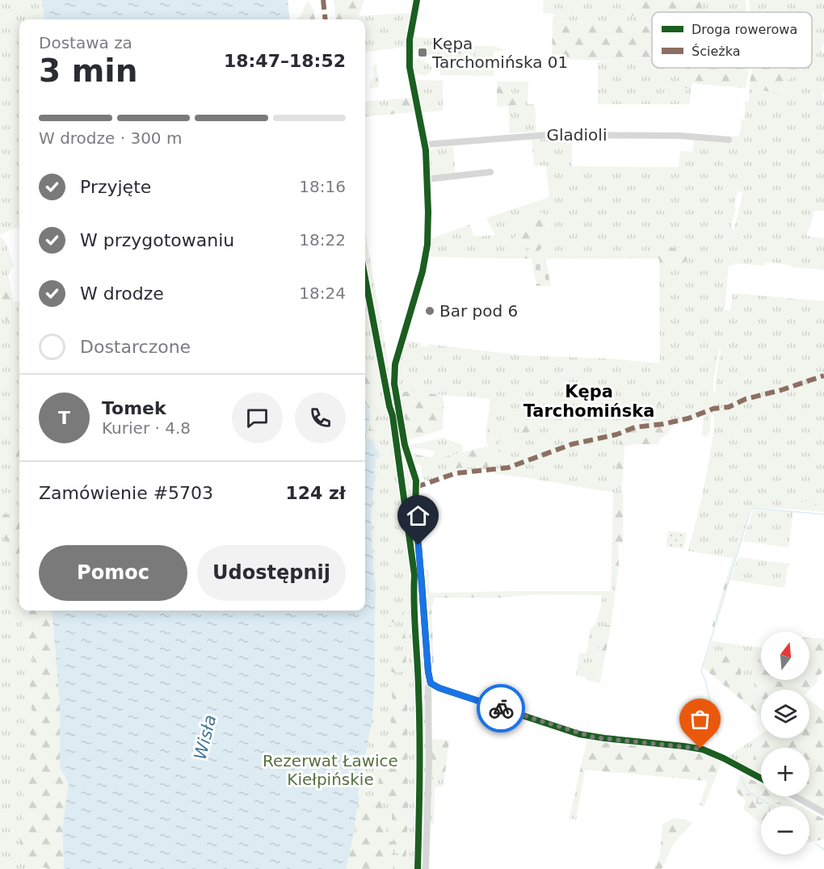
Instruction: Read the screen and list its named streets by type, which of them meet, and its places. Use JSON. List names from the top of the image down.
{
  "streets": {
    "street": ["Gladioli"]
  },
  "districts": ["Kępa Tarchomińska"],
  "water": ["Wisła"],
  "parks": ["Rezerwat Ławice Kiełpińskie"],
  "places": {
    "transit": ["Kępa Tarchomińska 01"],
    "other": ["Bar pod 6"]
  },
  "legend": ["Droga rowerowa", "Ścieżka"],
  "north": "top",
  "page": {
    "heading": ["3 min", "Dostawa za", "18:47–18:52"],
    "panel": [
      "Tomek",
      "Kurier · 4.8",
      "Zamówienie #5703",
      "124 zł"
    ],
    "bar": "W drodze · 300 m",
    "list": [
      ["Przyjęte", "18:16"],
      ["W przygotowaniu", "18:22"],
      ["W drodze", "18:24"],
      "Dostarczone"
    ],
    "round": "T",
    "buttons": ["Pomoc", "Udostępnij"],
    "map_buttons": ["+", "−"]
  }
}
